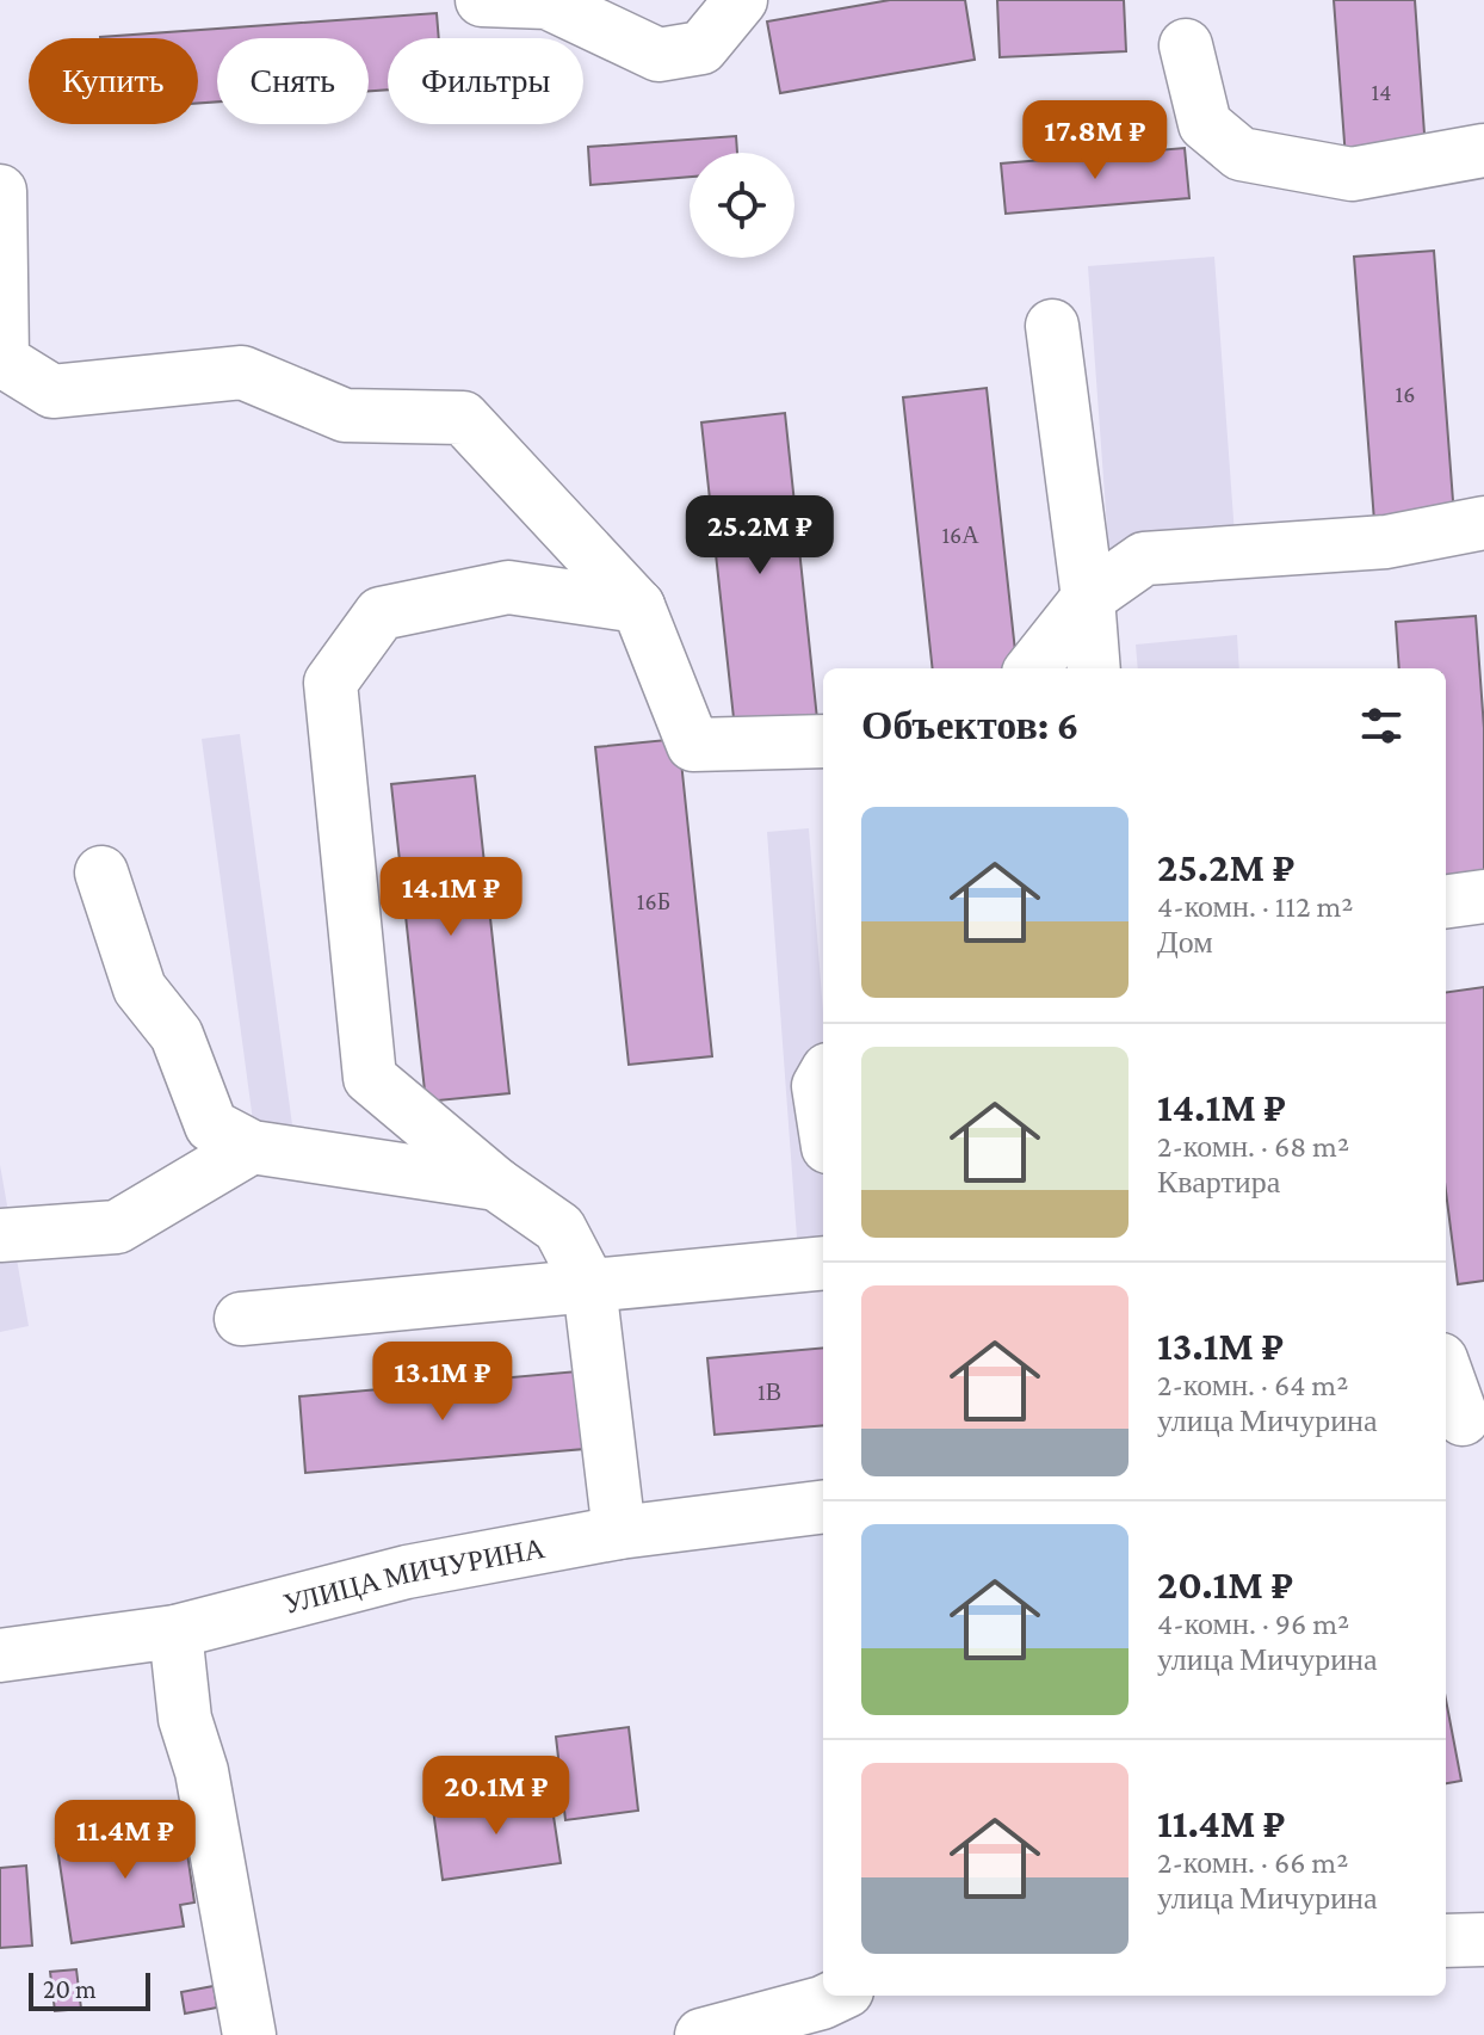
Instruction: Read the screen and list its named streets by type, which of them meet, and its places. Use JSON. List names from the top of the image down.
{
  "streets": {
    "street": ["УЛИЦА МИЧУРИНА"]
  },
  "house_numbers": [
    "14",
    "16",
    "16А",
    "16Б",
    "1В"
  ],
  "scale_bar": "20 m",
  "page": {
    "chip": ["Купить", "Снять", "Фильтры"],
    "price": [
      "17.8M ₽",
      "25.2M ₽",
      "14.1M ₽",
      "13.1M ₽",
      "20.1M ₽",
      "11.4M ₽"
    ],
    "heading": "Объектов: 6",
    "list": [
      {
        "name": "25.2M ₽",
        "note": "4-комн. · 112 m² · Дом"
      },
      {
        "name": "14.1M ₽",
        "note": "2-комн. · 68 m² · Квартира"
      },
      {
        "name": "13.1M ₽",
        "note": "2-комн. · 64 m² · улица Мичурина"
      },
      {
        "name": "20.1M ₽",
        "note": "4-комн. · 96 m² · улица Мичурина"
      },
      {
        "name": "11.4M ₽",
        "note": "2-комн. · 66 m² · улица Мичурина"
      }
    ],
    "scale": "20 m"
  }
}
